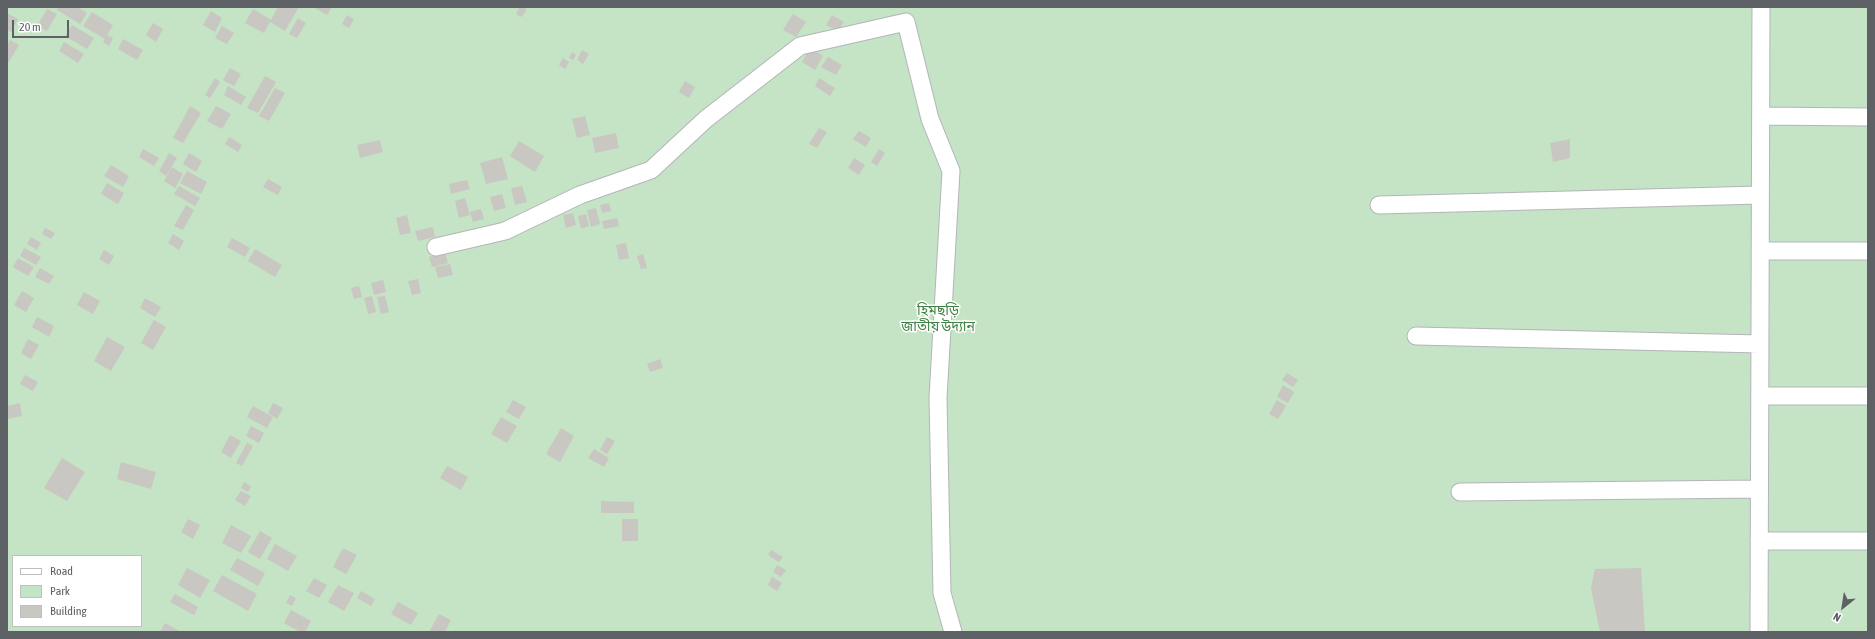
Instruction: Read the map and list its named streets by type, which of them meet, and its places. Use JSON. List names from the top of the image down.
{
  "parks": ["হিমছড়ি জাতীয় উদ্যান"],
  "legend": ["Road", "Park", "Building"],
  "scale_bar": "20 m",
  "north": "bottom left"
}
